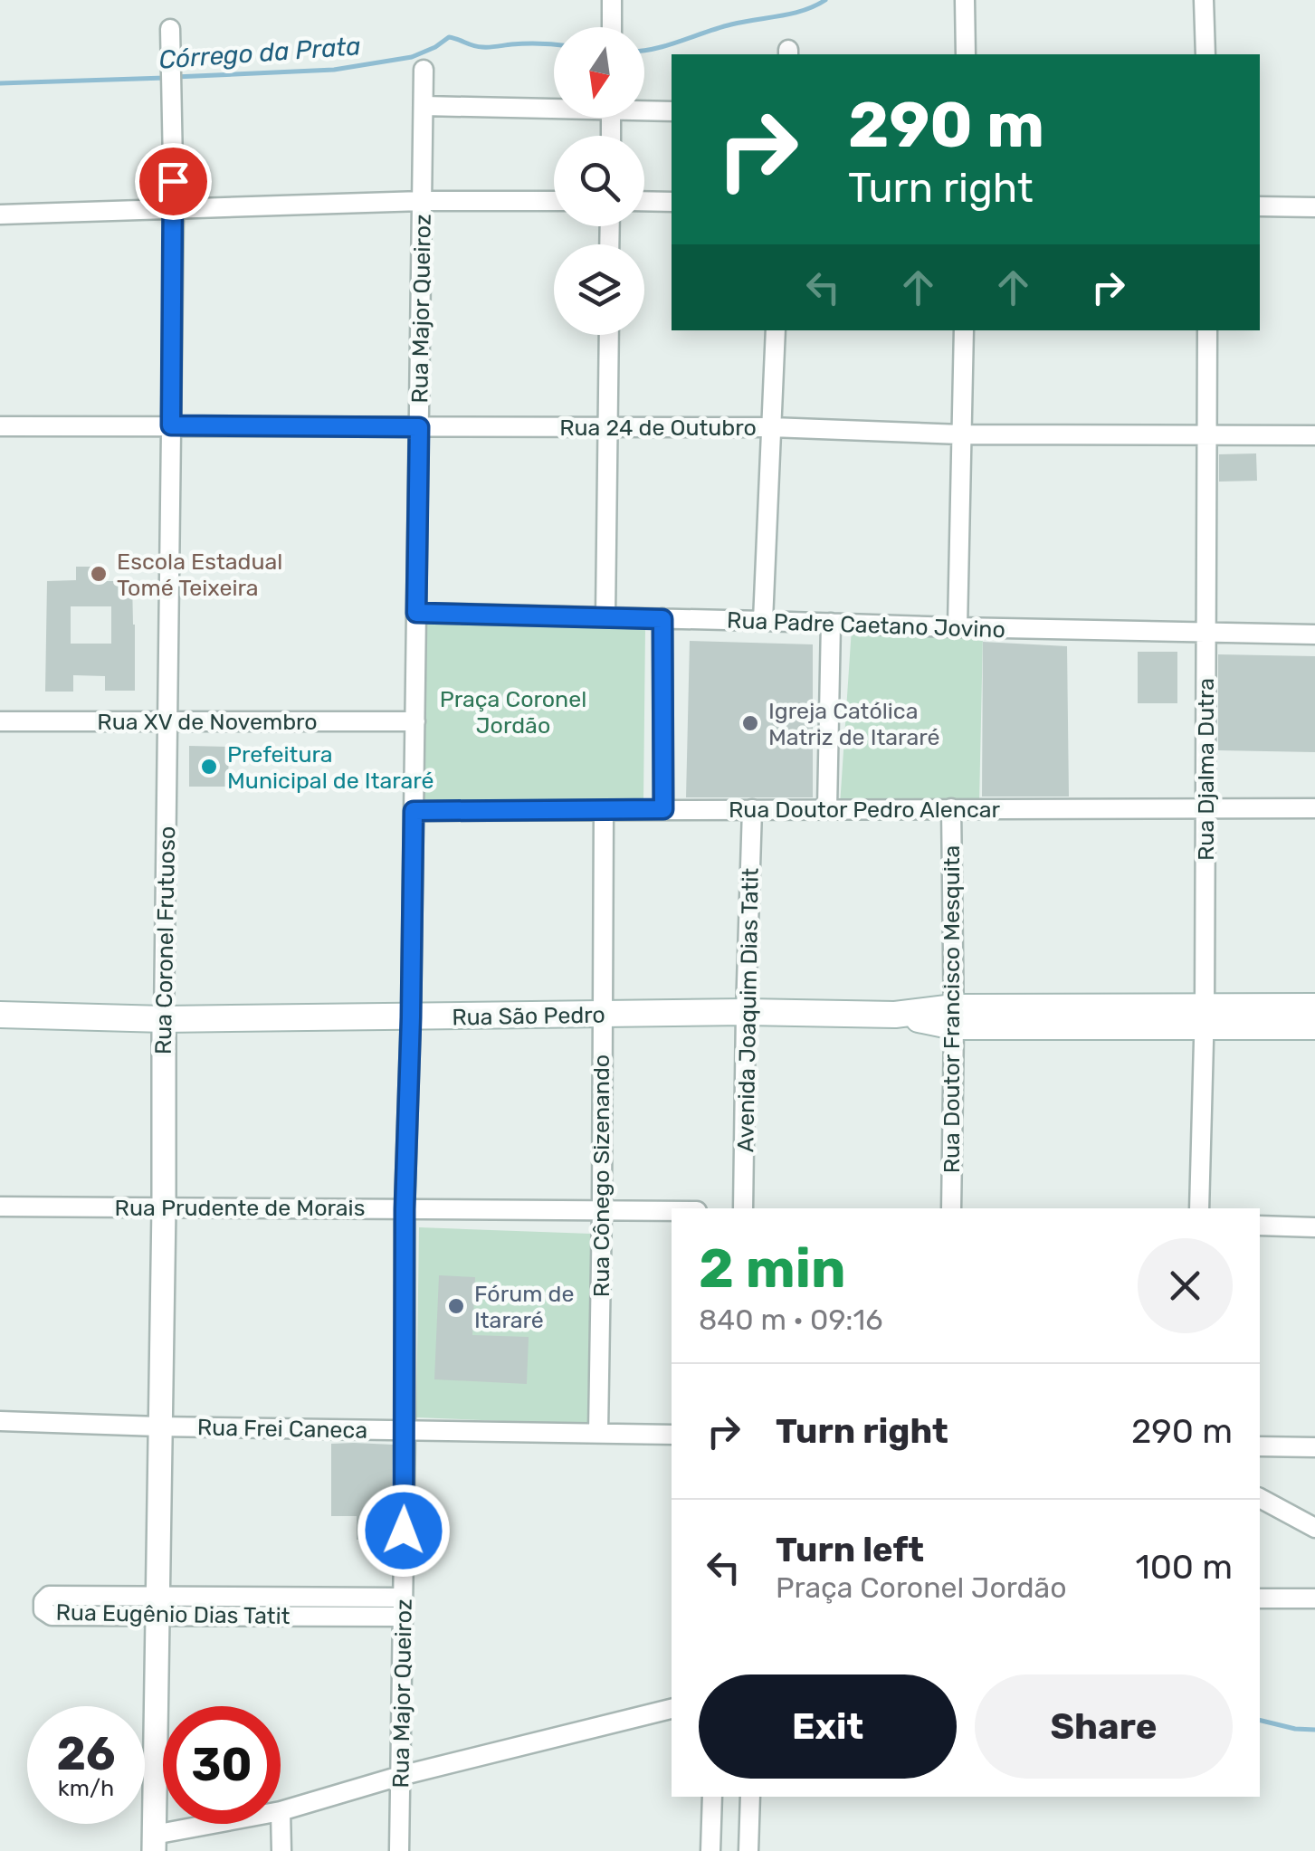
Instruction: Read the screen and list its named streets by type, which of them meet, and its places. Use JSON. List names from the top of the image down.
{
  "streets": {
    "main road": ["Rua São Pedro"],
    "street": [
      "Rua Major Queiroz",
      "Rua 24 de Outubro",
      "Rua Padre Caetano Jovino",
      "Rua XV de Novembro",
      "Rua Djalma Dutra",
      "Rua Doutor Pedro Alencar",
      "Rua Coronel Frutuoso",
      "Rua Doutor Francisco Mesquita",
      "Avenida Joaquim Dias Tatit",
      "Rua Cônego Sizenando",
      "Rua Prudente de Morais",
      "Rua Frei Caneca",
      "Rua Eugênio Dias Tatit"
    ]
  },
  "crossings": [
    ["Rua Major Queiroz", "Rua 24 de Outubro"],
    ["Rua Major Queiroz", "Rua Padre Caetano Jovino"],
    ["Rua Major Queiroz", "Rua XV de Novembro"],
    ["Rua Major Queiroz", "Rua Doutor Pedro Alencar"],
    ["Rua Major Queiroz", "Rua São Pedro"],
    ["Rua Major Queiroz", "Rua Prudente de Morais"],
    ["Rua Major Queiroz", "Rua Frei Caneca"],
    ["Rua Major Queiroz", "Rua Eugênio Dias Tatit"],
    ["Rua 24 de Outubro", "Rua Djalma Dutra"],
    ["Rua 24 de Outubro", "Rua Coronel Frutuoso"],
    ["Rua Padre Caetano Jovino", "Rua Djalma Dutra"],
    ["Rua XV de Novembro", "Rua Coronel Frutuoso"],
    ["Rua Djalma Dutra", "Rua Doutor Pedro Alencar"],
    ["Rua Djalma Dutra", "Rua São Pedro"],
    ["Rua Doutor Pedro Alencar", "Rua Doutor Francisco Mesquita"],
    ["Rua Doutor Pedro Alencar", "Avenida Joaquim Dias Tatit"],
    ["Rua Doutor Pedro Alencar", "Rua Cônego Sizenando"],
    ["Rua Coronel Frutuoso", "Rua São Pedro"],
    ["Rua Coronel Frutuoso", "Rua Prudente de Morais"],
    ["Rua Coronel Frutuoso", "Rua Frei Caneca"],
    ["Rua Coronel Frutuoso", "Rua Eugênio Dias Tatit"],
    ["Rua Doutor Francisco Mesquita", "Rua São Pedro"],
    ["Avenida Joaquim Dias Tatit", "Rua São Pedro"],
    ["Rua São Pedro", "Rua Cônego Sizenando"],
    ["Rua Cônego Sizenando", "Rua Prudente de Morais"],
    ["Rua Cônego Sizenando", "Rua Frei Caneca"]
  ],
  "water": ["Córrego da Prata"],
  "parks": ["Praça Coronel Jordão"],
  "places": [
    "Escola Estadual Tomé Teixeira",
    "Igreja Católica Matriz de Itararé",
    "Prefeitura Municipal de Itararé",
    "Fórum de Itararé"
  ],
  "north": "bottom",
  "page": {
    "turn": ["290 m", "Turn right"],
    "heading": ["2 min", "840 m · 09:16"],
    "list": [
      {
        "name": "Turn right",
        "value": "290 m"
      },
      {
        "name": "Turn left",
        "note": "Praça Coronel Jordão",
        "value": "100 m"
      }
    ],
    "buttons": ["Exit", "Share"],
    "speed": "26 km/h",
    "limit": "30"
  }
}
